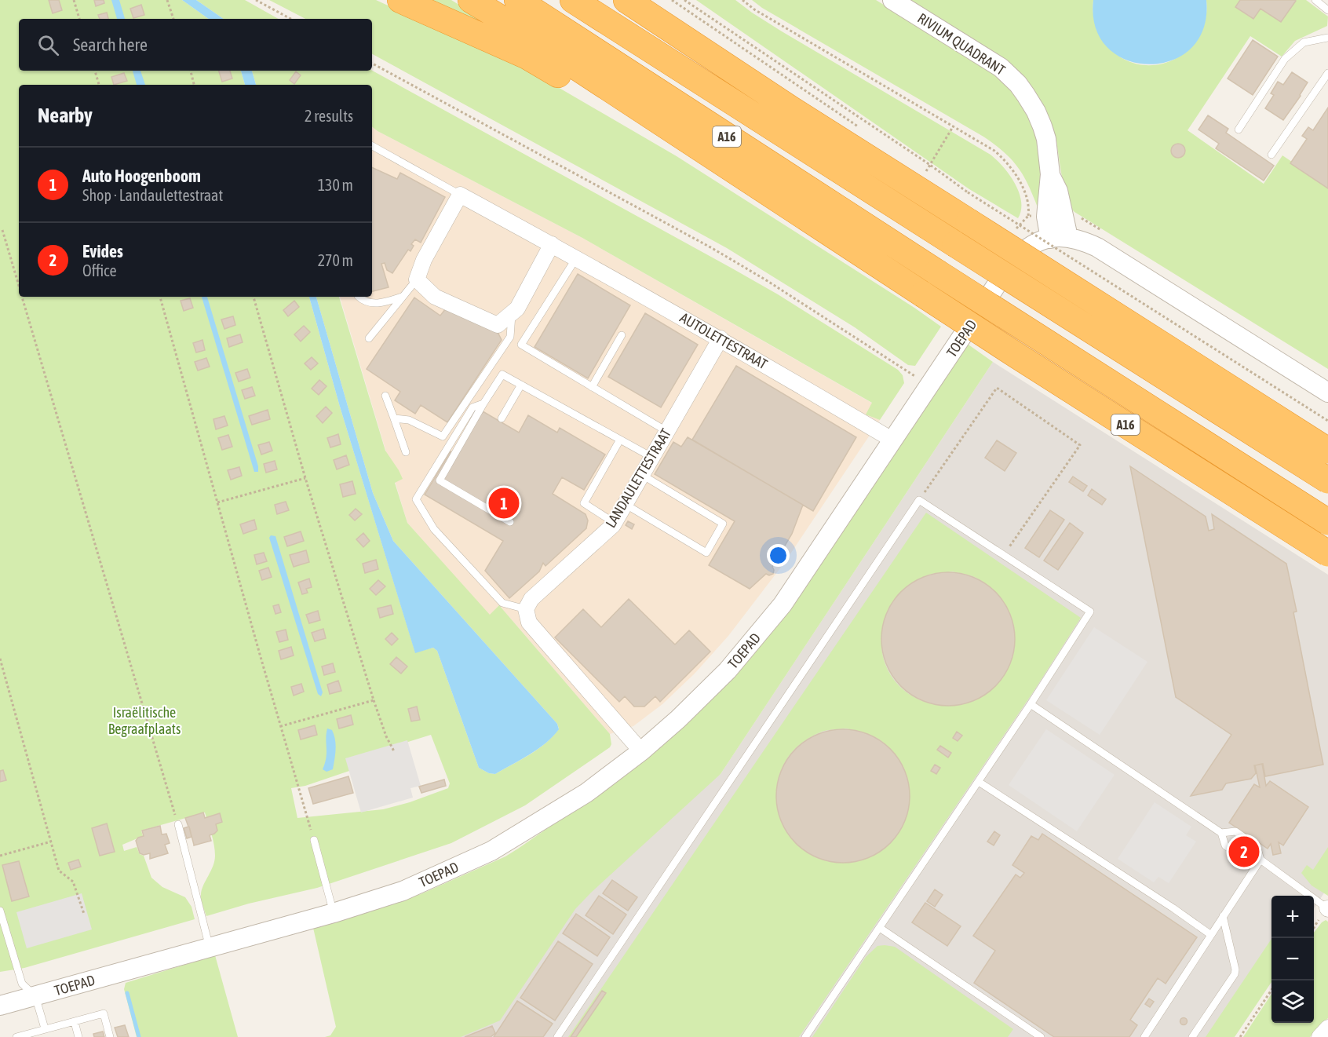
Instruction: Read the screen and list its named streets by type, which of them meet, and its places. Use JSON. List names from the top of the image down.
{
  "streets": {
    "highway": ["A16"],
    "street": [
      "RIVIUM QUADRANT",
      "TOEPAD",
      "AUTOLETTESTRAAT",
      "LANDAULETTESTRAAT"
    ]
  },
  "crossings": [
    ["RIVIUM QUADRANT", "TOEPAD"],
    ["TOEPAD", "AUTOLETTESTRAAT"],
    ["AUTOLETTESTRAAT", "LANDAULETTESTRAAT"]
  ],
  "parks": ["Israëlitische Begraafplaats"],
  "page": {
    "search": "Search here",
    "heading": ["Nearby", "2 results"],
    "list": [
      {
        "mark": "1",
        "name": "Auto Hoogenboom",
        "note": "Shop · Landaulettestraat",
        "value": "130 m"
      },
      {
        "mark": "2",
        "name": "Evides",
        "note": "Office",
        "value": "270 m"
      }
    ],
    "pins": ["1", "2"],
    "map_buttons": ["+", "−"]
  }
}
